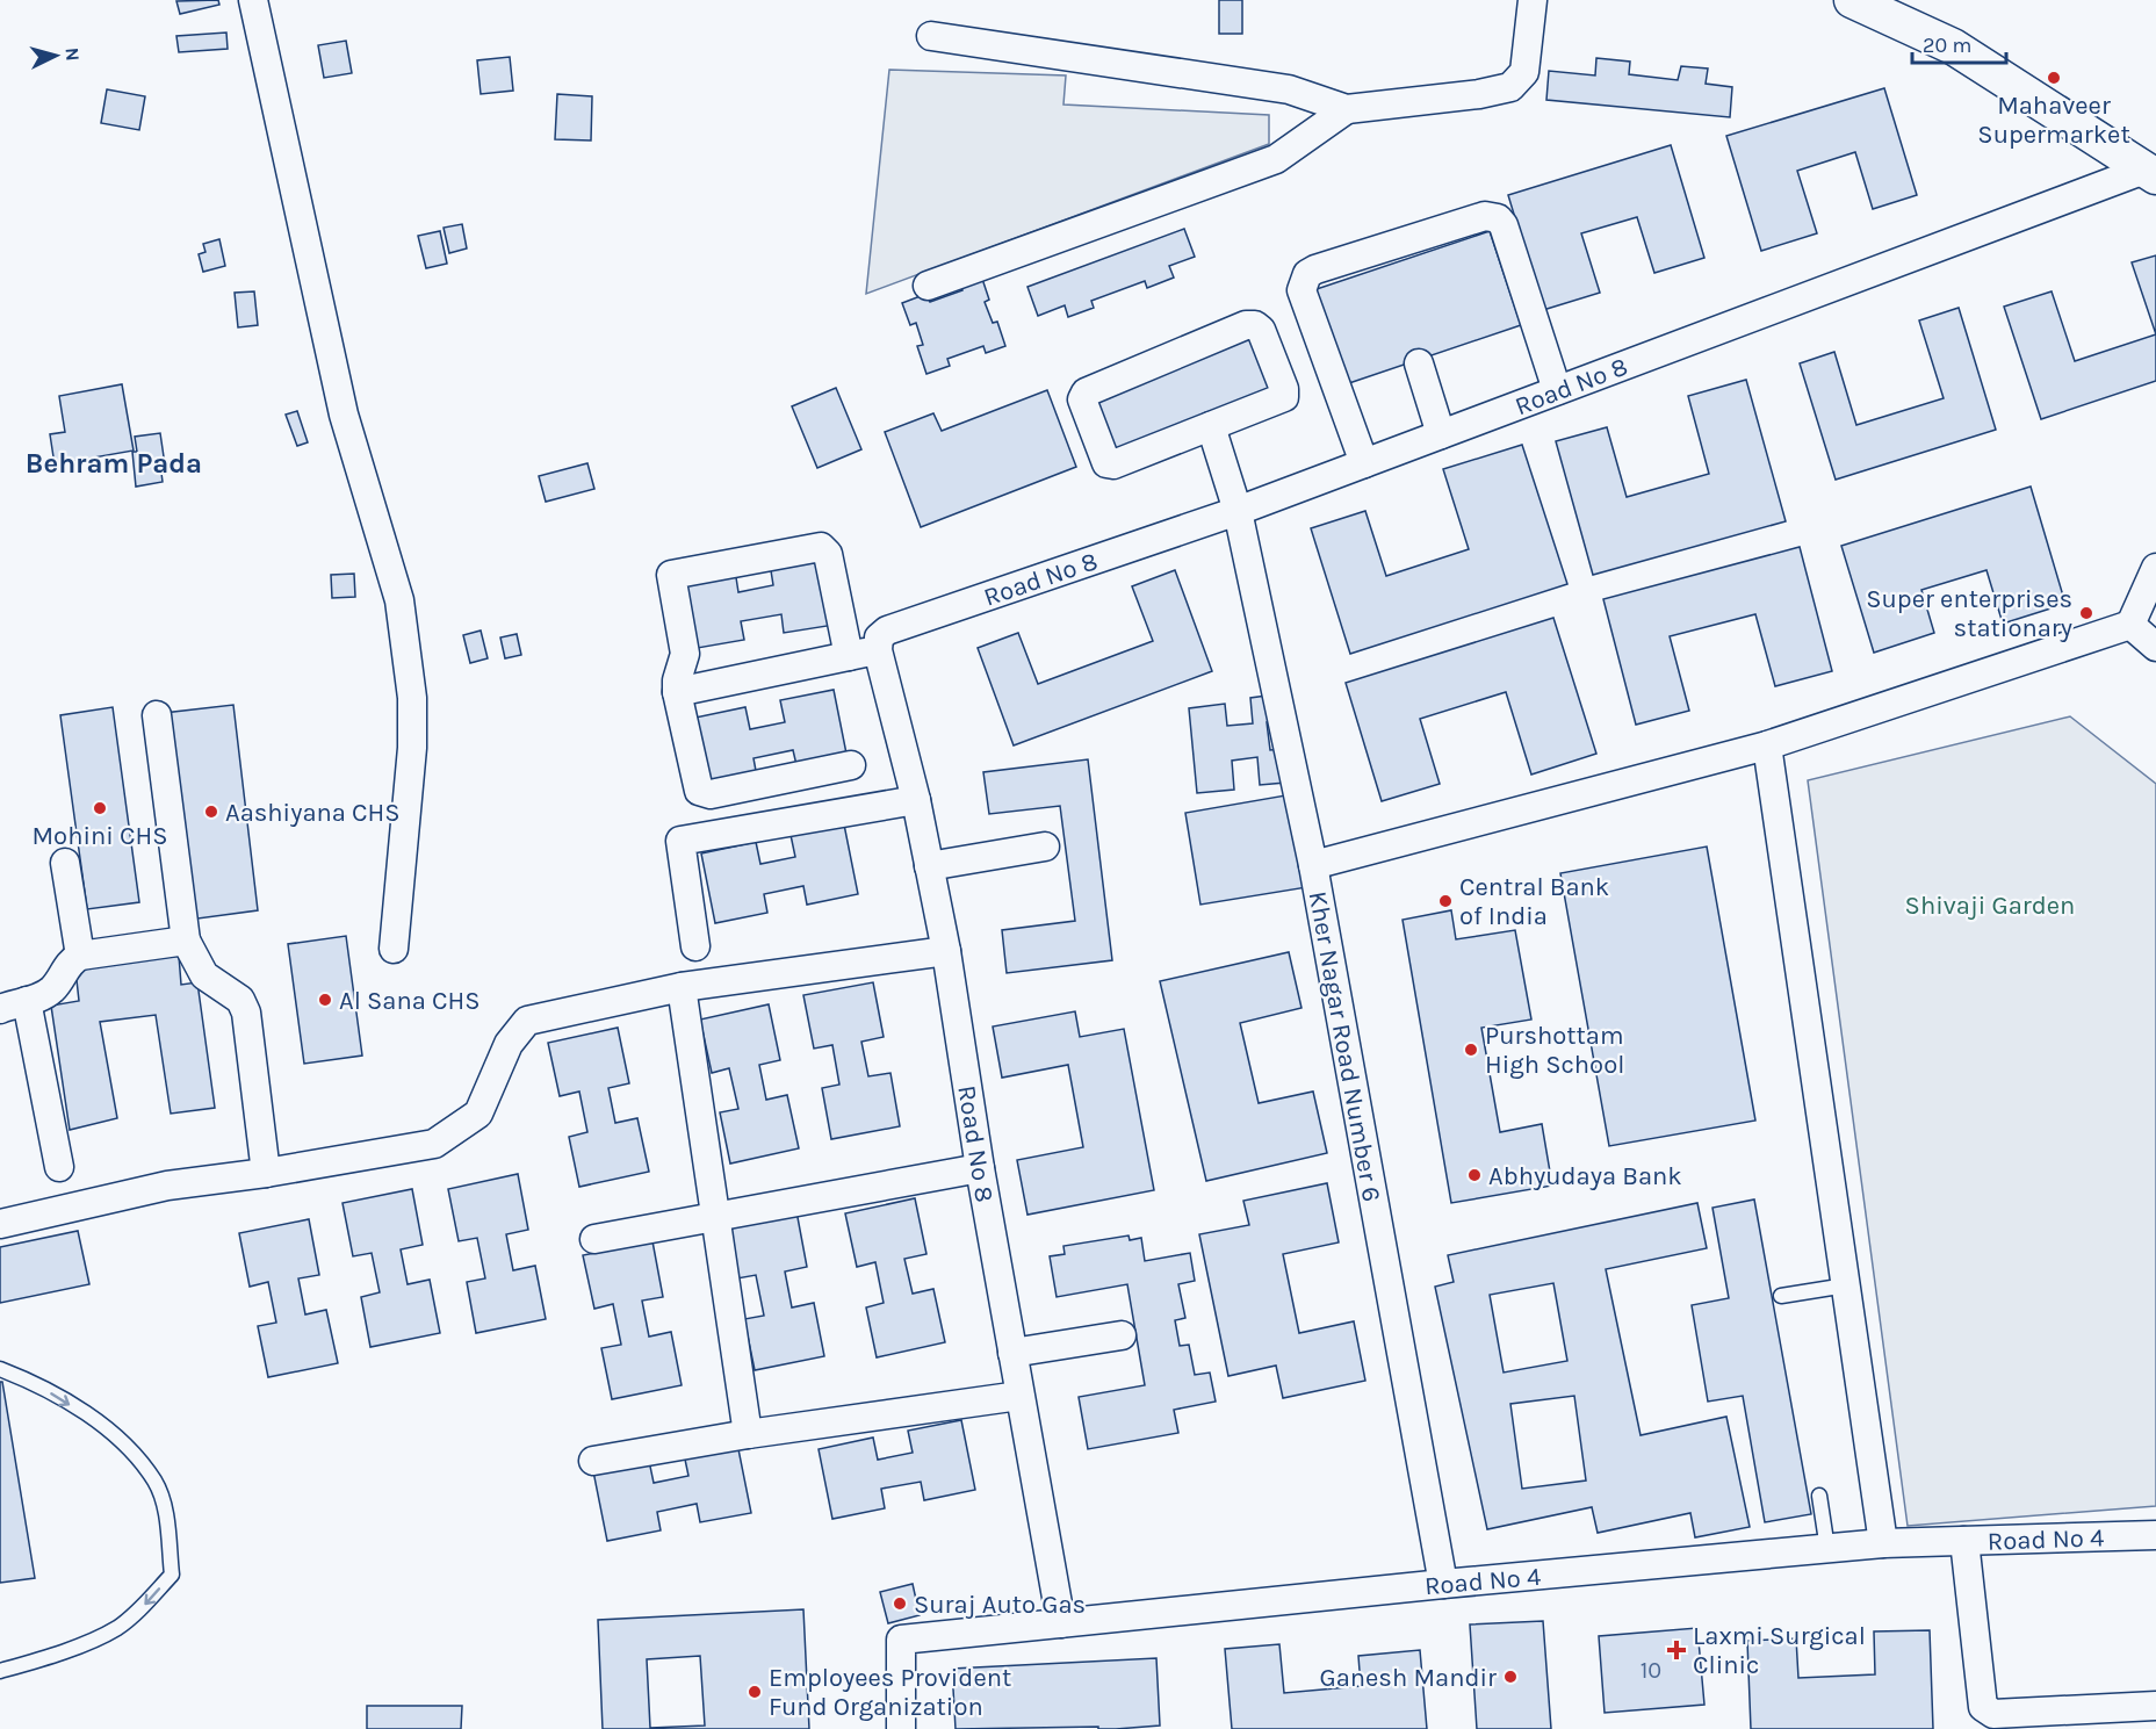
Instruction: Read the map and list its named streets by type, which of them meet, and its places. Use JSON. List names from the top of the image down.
{
  "streets": {
    "street": ["Road No 8", "Kher Nagar Road Number 6", "Road No 4"]
  },
  "crossings": [
    ["Road No 8", "Kher Nagar Road Number 6"],
    ["Road No 8", "Road No 4"],
    ["Kher Nagar Road Number 6", "Road No 4"]
  ],
  "districts": ["Behram Pada"],
  "parks": ["Shivaji Garden"],
  "places": {
    "other": [
      "Mahaveer Supermarket",
      "Super enterprises stationary",
      "Mohini CHS",
      "Aashiyana CHS",
      "Central Bank of India",
      "Al Sana CHS",
      "Purshottam High School",
      "Abhyudaya Bank",
      "Suraj Auto Gas",
      "Ganesh Mandir",
      "Employees Provident Fund Organization"
    ],
    "health": ["Laxmi Surgical Clinic"]
  },
  "house_numbers": ["10"],
  "scale_bar": "20 m",
  "north": "right"
}
